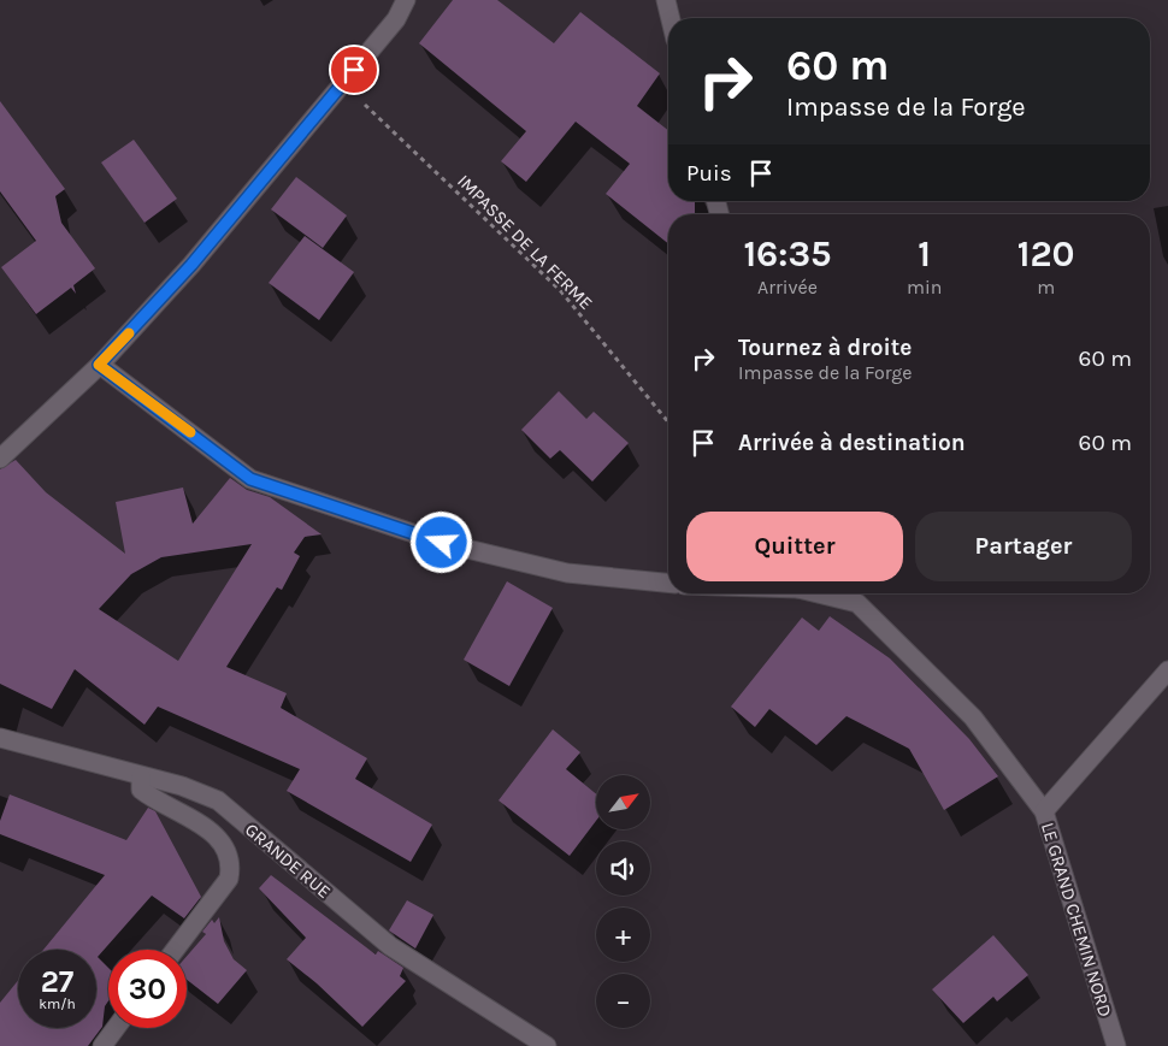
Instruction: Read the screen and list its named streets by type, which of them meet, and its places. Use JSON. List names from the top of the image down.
{
  "streets": {
    "street": ["GRANDE RUE", "LE GRAND CHEMIN NORD"],
    "path": ["IMPASSE DE LA FERME"]
  },
  "north": "top right",
  "page": {
    "turn": ["60 m", "Impasse de la Forge"],
    "then": "Puis",
    "eta": [
      "16:35",
      "Arrivée",
      "1",
      "min",
      "120",
      "m"
    ],
    "list": [
      {
        "name": "Tournez à droite",
        "note": "Impasse de la Forge",
        "value": "60 m"
      },
      {
        "name": "Arrivée à destination",
        "value": "60 m"
      }
    ],
    "buttons": ["Quitter", "Partager"],
    "map_buttons": ["+", "−"],
    "speed": "27 km/h",
    "limit": "30"
  }
}
